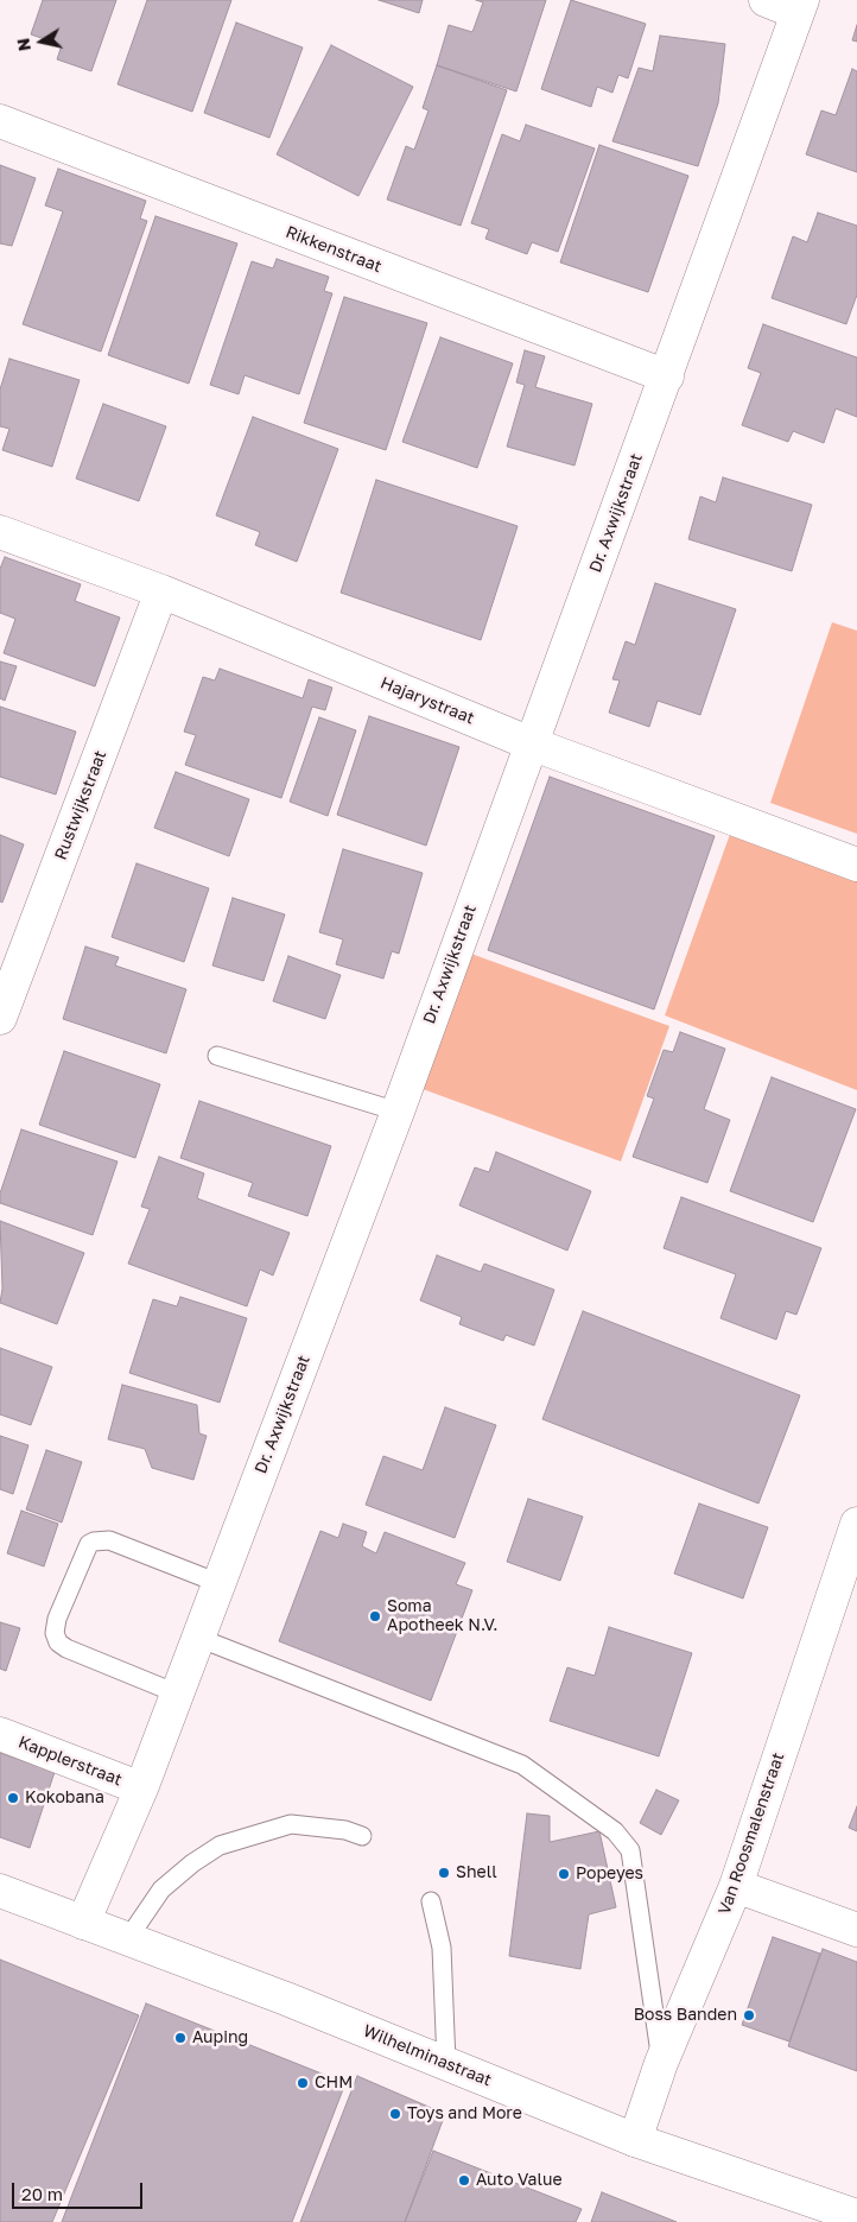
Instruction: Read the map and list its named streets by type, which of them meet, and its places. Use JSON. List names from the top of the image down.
{
  "streets": {
    "street": [
      "Rikkenstraat",
      "Dr. Axwijkstraat",
      "Hajarystraat",
      "Rustwijkstraat",
      "Kapplerstraat",
      "Van Roosmalenstraat",
      "Wilhelminastraat"
    ]
  },
  "crossings": [
    ["Rikkenstraat", "Dr. Axwijkstraat"],
    ["Dr. Axwijkstraat", "Hajarystraat"],
    ["Dr. Axwijkstraat", "Kapplerstraat"],
    ["Dr. Axwijkstraat", "Wilhelminastraat"],
    ["Hajarystraat", "Rustwijkstraat"],
    ["Van Roosmalenstraat", "Wilhelminastraat"]
  ],
  "places": [
    "Soma Apotheek N.V.",
    "Kokobana",
    "Shell",
    "Popeyes",
    "Boss Banden",
    "Auping",
    "CHM",
    "Toys and More",
    "Auto Value"
  ],
  "scale_bar": "20 m",
  "north": "left"
}
